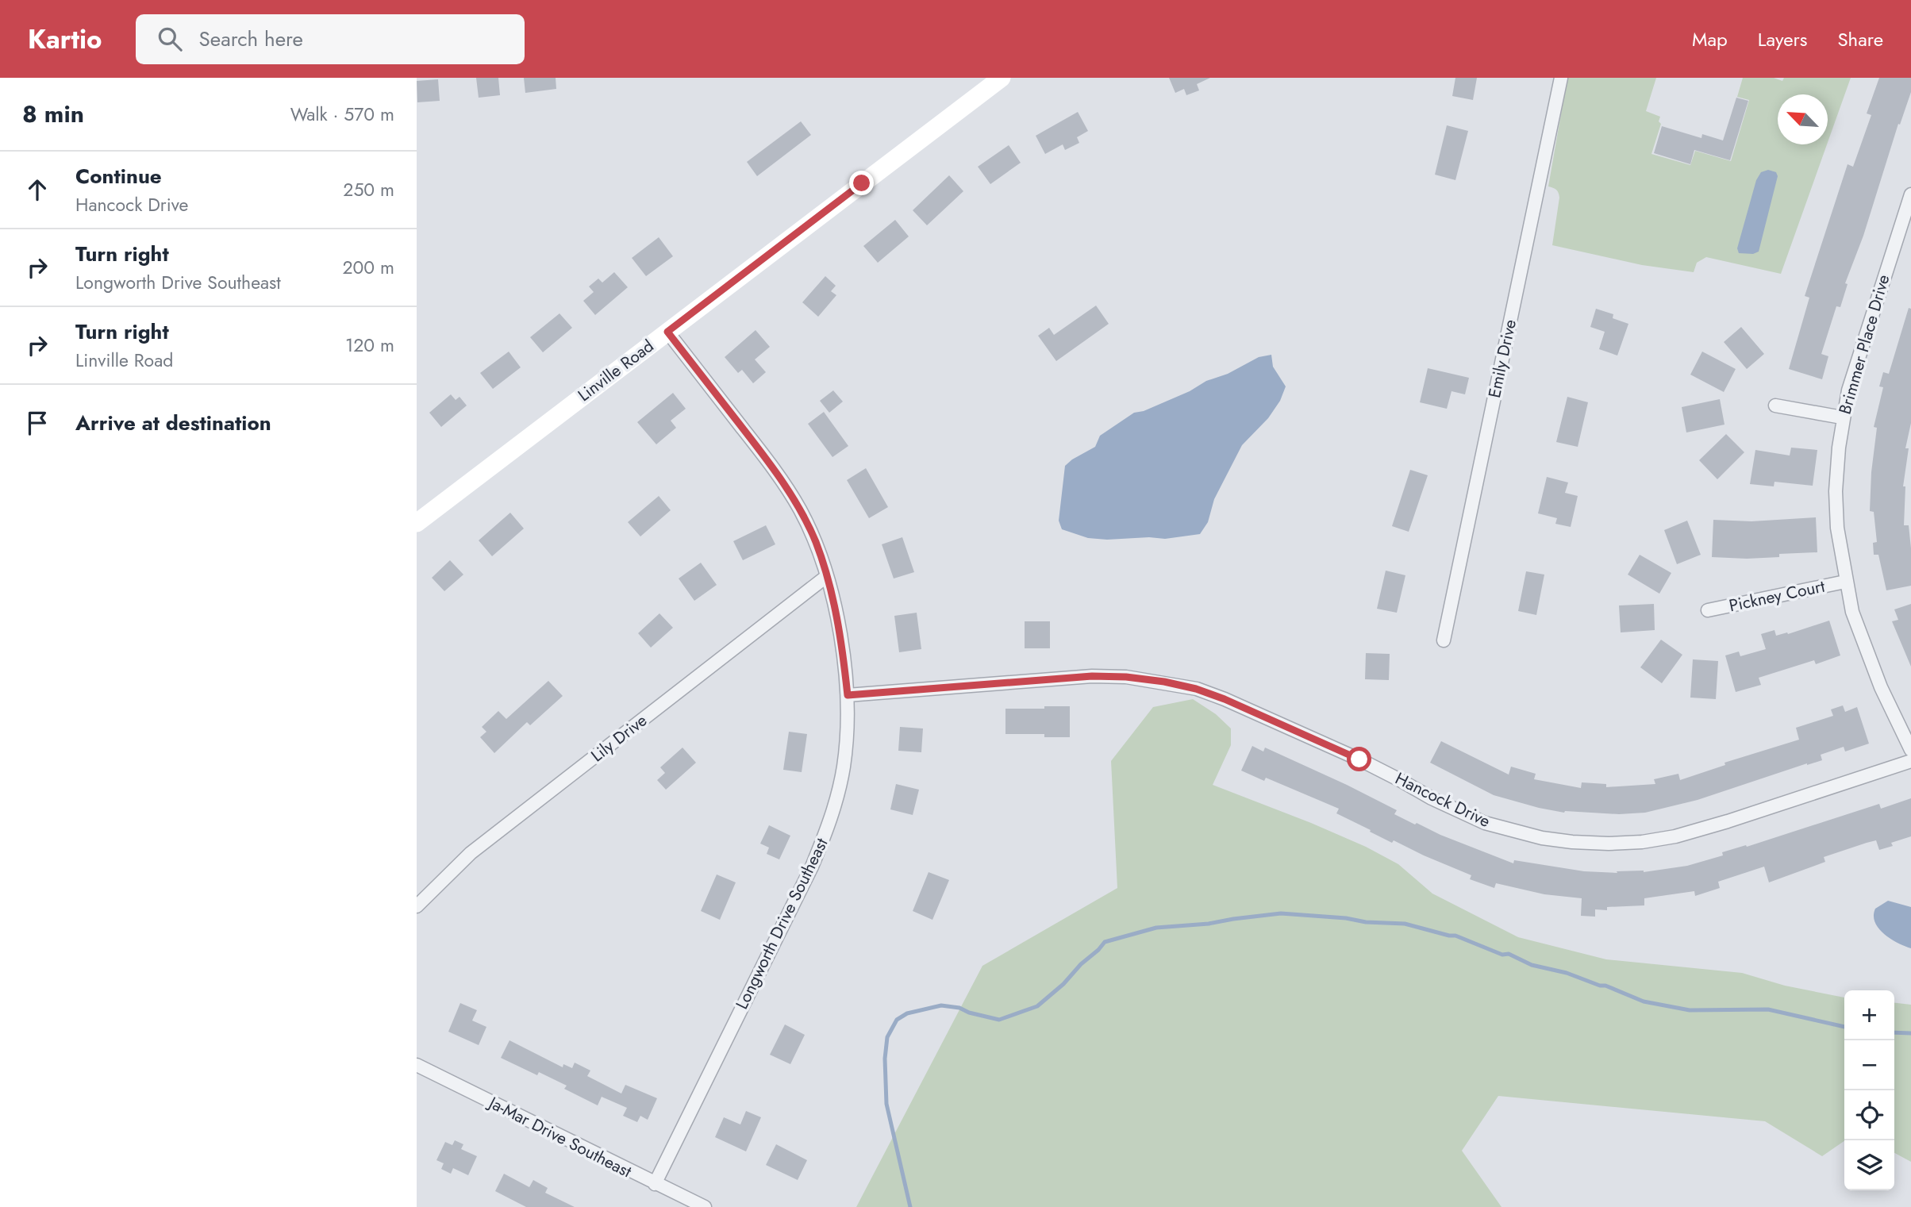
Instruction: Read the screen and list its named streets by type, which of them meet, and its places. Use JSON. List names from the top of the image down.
{
  "streets": {
    "main road": ["Linville Road"],
    "street": [
      "Brimmer Place Drive",
      "Emily Drive",
      "Pickney Court",
      "Lily Drive",
      "Hancock Drive",
      "Longworth Drive Southeast",
      "Ja-Mar Drive Southeast"
    ]
  },
  "crossings": [
    ["Brimmer Place Drive", "Pickney Court"],
    ["Linville Road", "Longworth Drive Southeast"],
    ["Lily Drive", "Longworth Drive Southeast"],
    ["Hancock Drive", "Longworth Drive Southeast"],
    ["Longworth Drive Southeast", "Ja-Mar Drive Southeast"]
  ],
  "north": "top left",
  "page": {
    "header": "Kartio",
    "search": "Search here",
    "nav": ["Map", "Layers", "Share"],
    "heading": ["8 min", "Walk · 570 m"],
    "list": [
      ["Continue", "Hancock Drive", "250 m"],
      ["Turn right", "Longworth Drive Southeast", "200 m"],
      ["Turn right", "Linville Road", "120 m"],
      "Arrive at destination"
    ],
    "map_buttons": ["+", "−"]
  }
}
